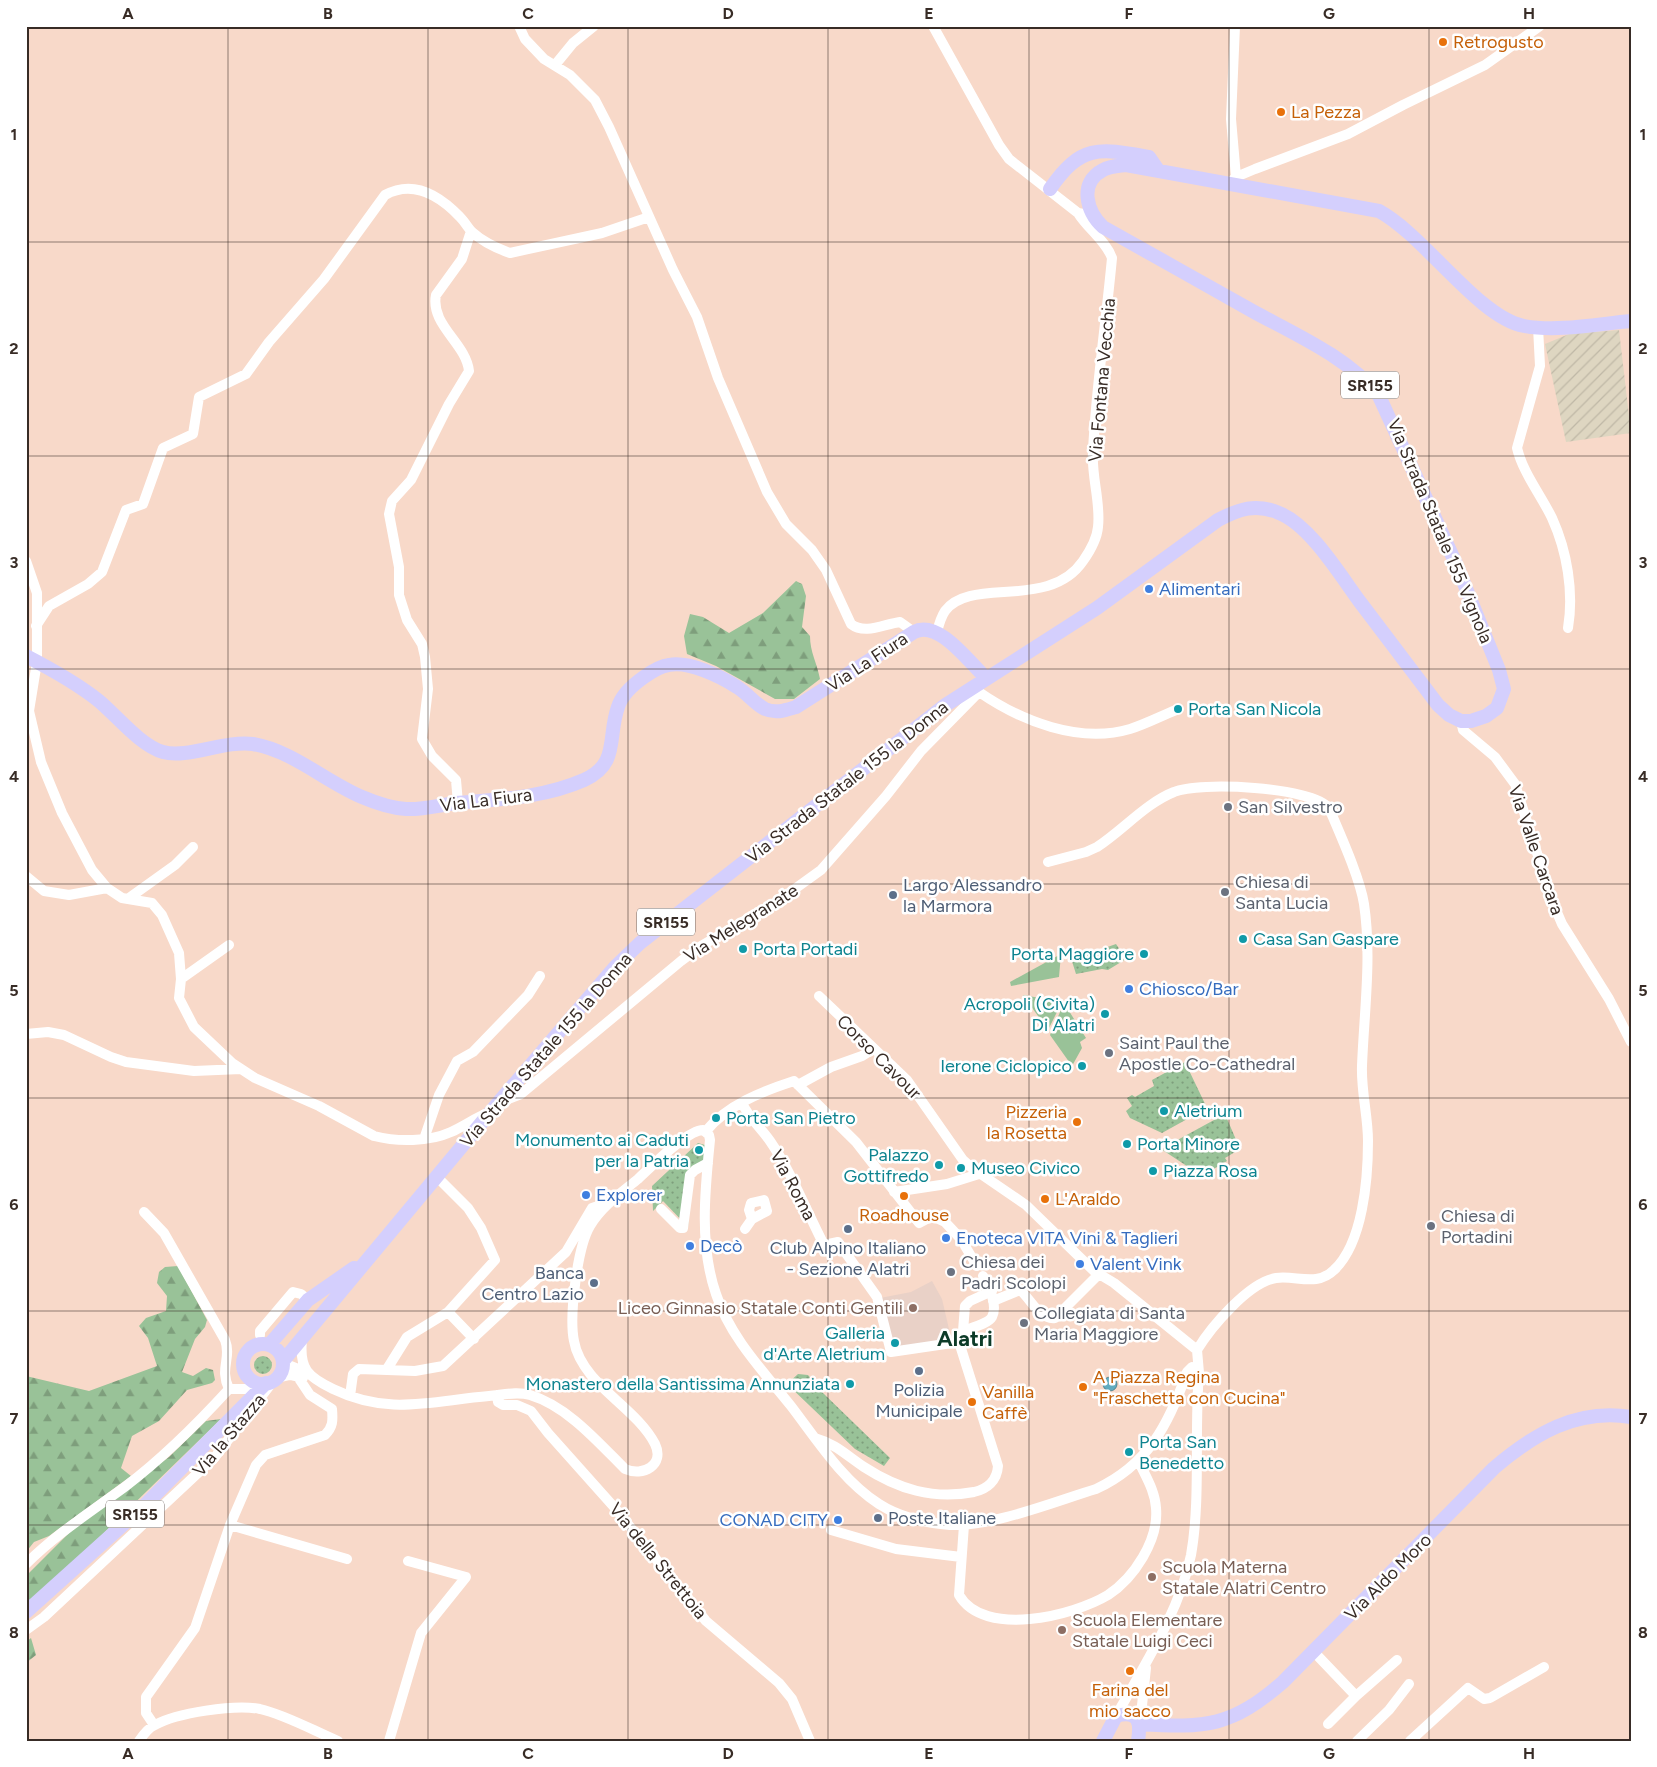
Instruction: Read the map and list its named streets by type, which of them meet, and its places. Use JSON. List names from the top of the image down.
{
  "streets": {
    "main road": [
      "SR155",
      "Via Strada Statale 155 Vignola",
      "Via La Fiura",
      "Via Strada Statale 155 la Donna",
      "Via Aldo Moro"
    ],
    "street": [
      "Via Fontana Vecchia",
      "Via Valle Carcara",
      "Via Melegranate",
      "Corso Cavour",
      "Via Roma",
      "Via la Stazza",
      "Via della Strettoia"
    ]
  },
  "crossings": [
    ["Via Fontana Vecchia", "Via Strada Statale 155 Vignola"],
    ["Via Fontana Vecchia", "Via La Fiura"],
    ["Via Strada Statale 155 Vignola", "Via Strada Statale 155 la Donna"],
    ["Via Strada Statale 155 Vignola", "Via Valle Carcara"],
    ["Via Strada Statale 155 la Donna", "Via Valle Carcara"],
    ["Via Strada Statale 155 la Donna", "Via Melegranate"]
  ],
  "districts": ["Alatri"],
  "places": [
    "Retrogusto",
    "La Pezza",
    "Alimentari",
    "Porta San Nicola",
    "San Silvestro",
    "Chiesa di Santa Lucia",
    "Largo Alessandro la Marmora",
    "Casa San Gaspare",
    "Porta Portadi",
    "Porta Maggiore",
    "Chiosco/Bar",
    "Acropoli (Civita) Di Alatri",
    "Saint Paul the Apostle Co-Cathedral",
    "Ierone Ciclopico",
    "Aletrium",
    "Porta San Pietro",
    "Pizzeria la Rosetta",
    "Porta Minore",
    "Monumento ai Caduti per la Patria",
    "Palazzo Gottifredo",
    "Museo Civico",
    "Piazza Rosa",
    "Explorer",
    "Roadhouse",
    "L'Araldo",
    "Chiesa di Portadini",
    "Club Alpino Italiano - Sezione Alatri",
    "Enoteca VITA Vini & Taglieri",
    "Decò",
    "Valent Vink",
    "Chiesa dei Padri Scolopi",
    "Banca Centro Lazio",
    "Liceo Ginnasio Statale Conti Gentili",
    "Collegiata di Santa Maria Maggiore",
    "Galleria d'Arte Aletrium",
    "Polizia Municipale",
    "Monastero della Santissima Annunziata",
    "A Piazza Regina \"Fraschetta con Cucina\"",
    "Vanilla Caffè",
    "Porta San Benedetto",
    "Poste Italiane",
    "CONAD CITY",
    "Scuola Materna Statale Alatri Centro",
    "Scuola Elementare Statale Luigi Ceci",
    "Farina del mio sacco"
  ],
  "grid": {
    "columns": [
      "A",
      "B",
      "C",
      "D",
      "E",
      "F",
      "G",
      "H"
    ],
    "rows": [
      "1",
      "2",
      "3",
      "4",
      "5",
      "6",
      "7",
      "8"
    ]
  }
}
